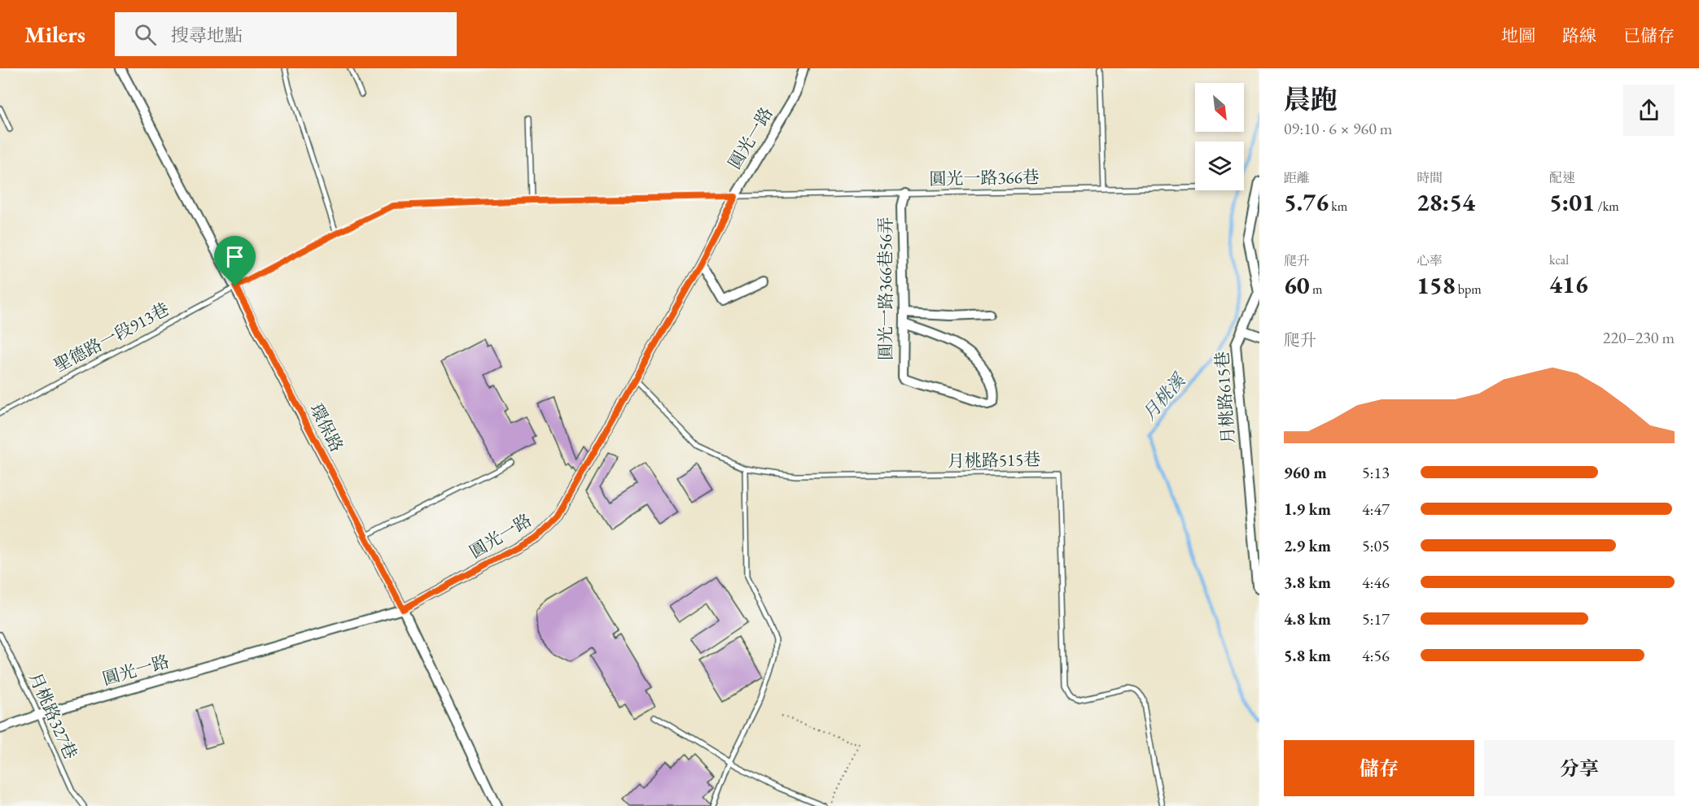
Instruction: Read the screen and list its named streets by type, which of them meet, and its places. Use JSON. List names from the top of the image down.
{
  "streets": {
    "street": [
      "圓光一路",
      "圓光一路366巷56弄",
      "月桃路615巷",
      "環保路"
    ],
    "lane": [
      "圓光一路366巷",
      "聖德路一段913巷",
      "月桃路515巷",
      "月桃路327巷"
    ]
  },
  "crossings": [
    ["圓光一路", "圓光一路366巷"],
    ["圓光一路", "環保路"],
    ["圓光一路", "月桃路515巷"],
    ["圓光一路", "月桃路327巷"],
    ["圓光一路366巷", "圓光一路366巷56弄"],
    ["圓光一路366巷", "聖德路一段913巷"],
    ["聖德路一段913巷", "環保路"]
  ],
  "water": ["月桃溪"],
  "north": "bottom right",
  "page": {
    "header": "Milers",
    "search": "搜尋地點",
    "nav": ["地圖", "路線", "已儲存"],
    "heading": ["晨跑", "09:10 · 6 × 960 m"],
    "stats": [
      ["距離", "5.76 km"],
      ["時間", "28:54"],
      ["配速", "5:01 /km"],
      ["爬升", "60 m"],
      ["心率", "158 bpm"],
      ["kcal", "416"]
    ],
    "chart": ["爬升", "220–230 m"],
    "list": [
      {
        "name": "960 m",
        "note": "5:13"
      },
      {
        "name": "1.9 km",
        "note": "4:47"
      },
      {
        "name": "2.9 km",
        "note": "5:05"
      },
      {
        "name": "3.8 km",
        "note": "4:46"
      },
      {
        "name": "4.8 km",
        "note": "5:17"
      },
      {
        "name": "5.8 km",
        "note": "4:56"
      }
    ],
    "buttons": ["儲存", "分享"]
  }
}
